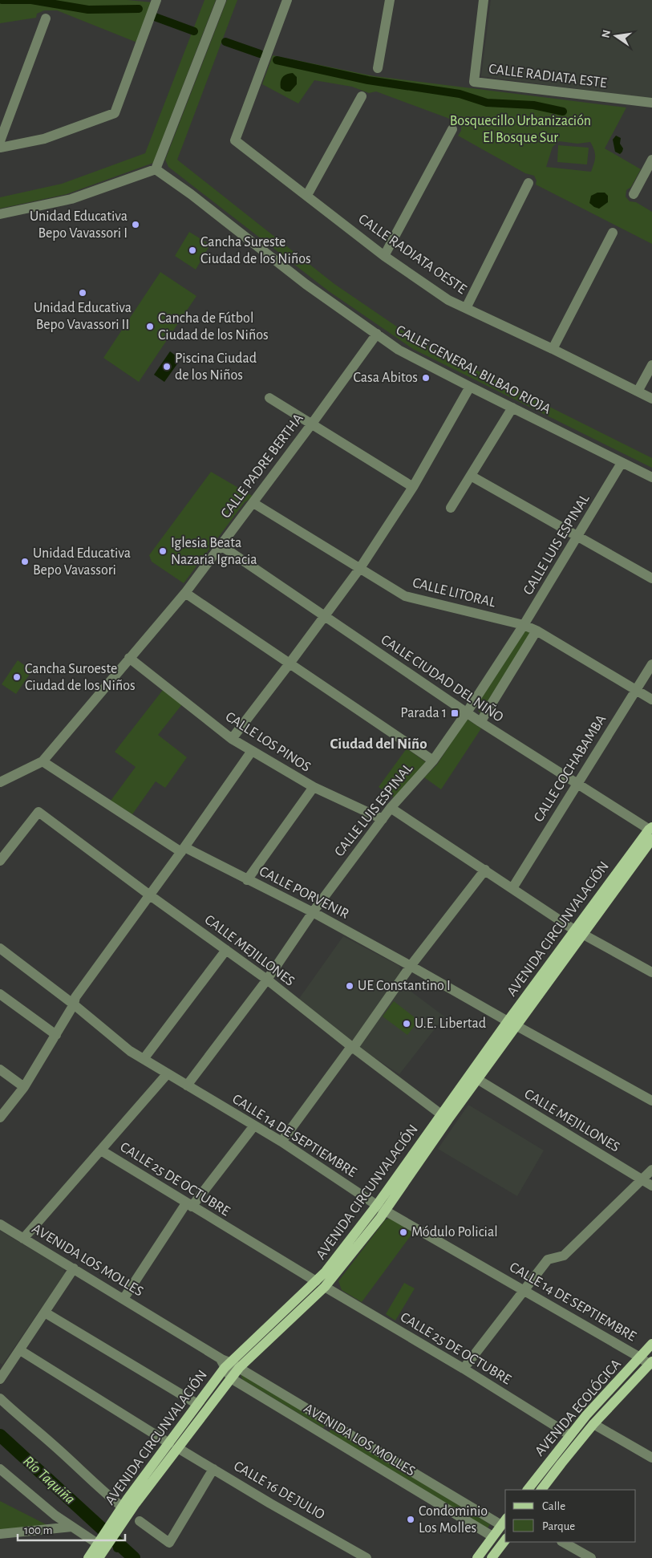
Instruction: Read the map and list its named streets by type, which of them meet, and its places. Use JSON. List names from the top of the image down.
{
  "streets": {
    "main road": ["AVENIDA CIRCUNVALACIÓN", "AVENIDA ECOLÓGICA"],
    "street": [
      "CALLE RADIATA ESTE",
      "CALLE RADIATA OESTE",
      "CALLE GENERAL BILBAO RIOJA",
      "CALLE PADRE BERTHA",
      "CALLE LUIS ESPINAL",
      "CALLE LITORAL",
      "CALLE CIUDAD DEL NIÑO",
      "CALLE LOS PINOS",
      "CALLE COCHABAMBA",
      "CALLE PORVENIR",
      "CALLE MEJILLONES",
      "CALLE 14 DE SEPTIEMBRE",
      "CALLE 25 DE OCTUBRE",
      "AVENIDA LOS MOLLES",
      "CALLE 16 DE JULIO"
    ]
  },
  "crossings": [
    ["CALLE GENERAL BILBAO RIOJA", "CALLE PADRE BERTHA"],
    ["CALLE GENERAL BILBAO RIOJA", "CALLE LUIS ESPINAL"],
    ["CALLE PADRE BERTHA", "CALLE LITORAL"],
    ["CALLE PADRE BERTHA", "CALLE CIUDAD DEL NIÑO"],
    ["CALLE PADRE BERTHA", "CALLE LOS PINOS"],
    ["CALLE PADRE BERTHA", "CALLE PORVENIR"],
    ["CALLE LUIS ESPINAL", "CALLE LITORAL"],
    ["CALLE LUIS ESPINAL", "CALLE CIUDAD DEL NIÑO"],
    ["CALLE LUIS ESPINAL", "CALLE LOS PINOS"],
    ["CALLE LUIS ESPINAL", "CALLE PORVENIR"],
    ["CALLE LUIS ESPINAL", "CALLE MEJILLONES"],
    ["CALLE LUIS ESPINAL", "CALLE 14 DE SEPTIEMBRE"],
    ["CALLE LITORAL", "CALLE COCHABAMBA"],
    ["CALLE CIUDAD DEL NIÑO", "CALLE COCHABAMBA"],
    ["CALLE CIUDAD DEL NIÑO", "AVENIDA CIRCUNVALACIÓN"],
    ["CALLE PORVENIR", "AVENIDA CIRCUNVALACIÓN"],
    ["AVENIDA CIRCUNVALACIÓN", "CALLE MEJILLONES"],
    ["AVENIDA CIRCUNVALACIÓN", "CALLE 14 DE SEPTIEMBRE"],
    ["AVENIDA CIRCUNVALACIÓN", "CALLE 25 DE OCTUBRE"],
    ["AVENIDA CIRCUNVALACIÓN", "AVENIDA LOS MOLLES"],
    ["AVENIDA CIRCUNVALACIÓN", "CALLE 16 DE JULIO"],
    ["CALLE 14 DE SEPTIEMBRE", "AVENIDA ECOLÓGICA"],
    ["CALLE 25 DE OCTUBRE", "AVENIDA ECOLÓGICA"]
  ],
  "districts": ["Ciudad del Niño"],
  "water": ["Río Taquiña"],
  "parks": ["Bosquecillo Urbanización El Bosque Sur"],
  "places": {
    "other": [
      "Unidad Educativa Bepo Vavassori I",
      "Cancha Sureste Ciudad de los Niños",
      "Unidad Educativa Bepo Vavassori II",
      "Cancha de Fútbol Ciudad de los Niños",
      "Piscina Ciudad de los Niños",
      "Casa Abitos",
      "Iglesia Beata Nazaria Ignacia",
      "Unidad Educativa Bepo Vavassori",
      "Cancha Suroeste Ciudad de los Niños",
      "UE Constantino I",
      "U.E. Libertad",
      "Módulo Policial",
      "Condominio Los Molles"
    ],
    "transit": ["Parada 1"]
  },
  "legend": ["Calle", "Parque"],
  "scale_bar": "100 m",
  "north": "left"
}
